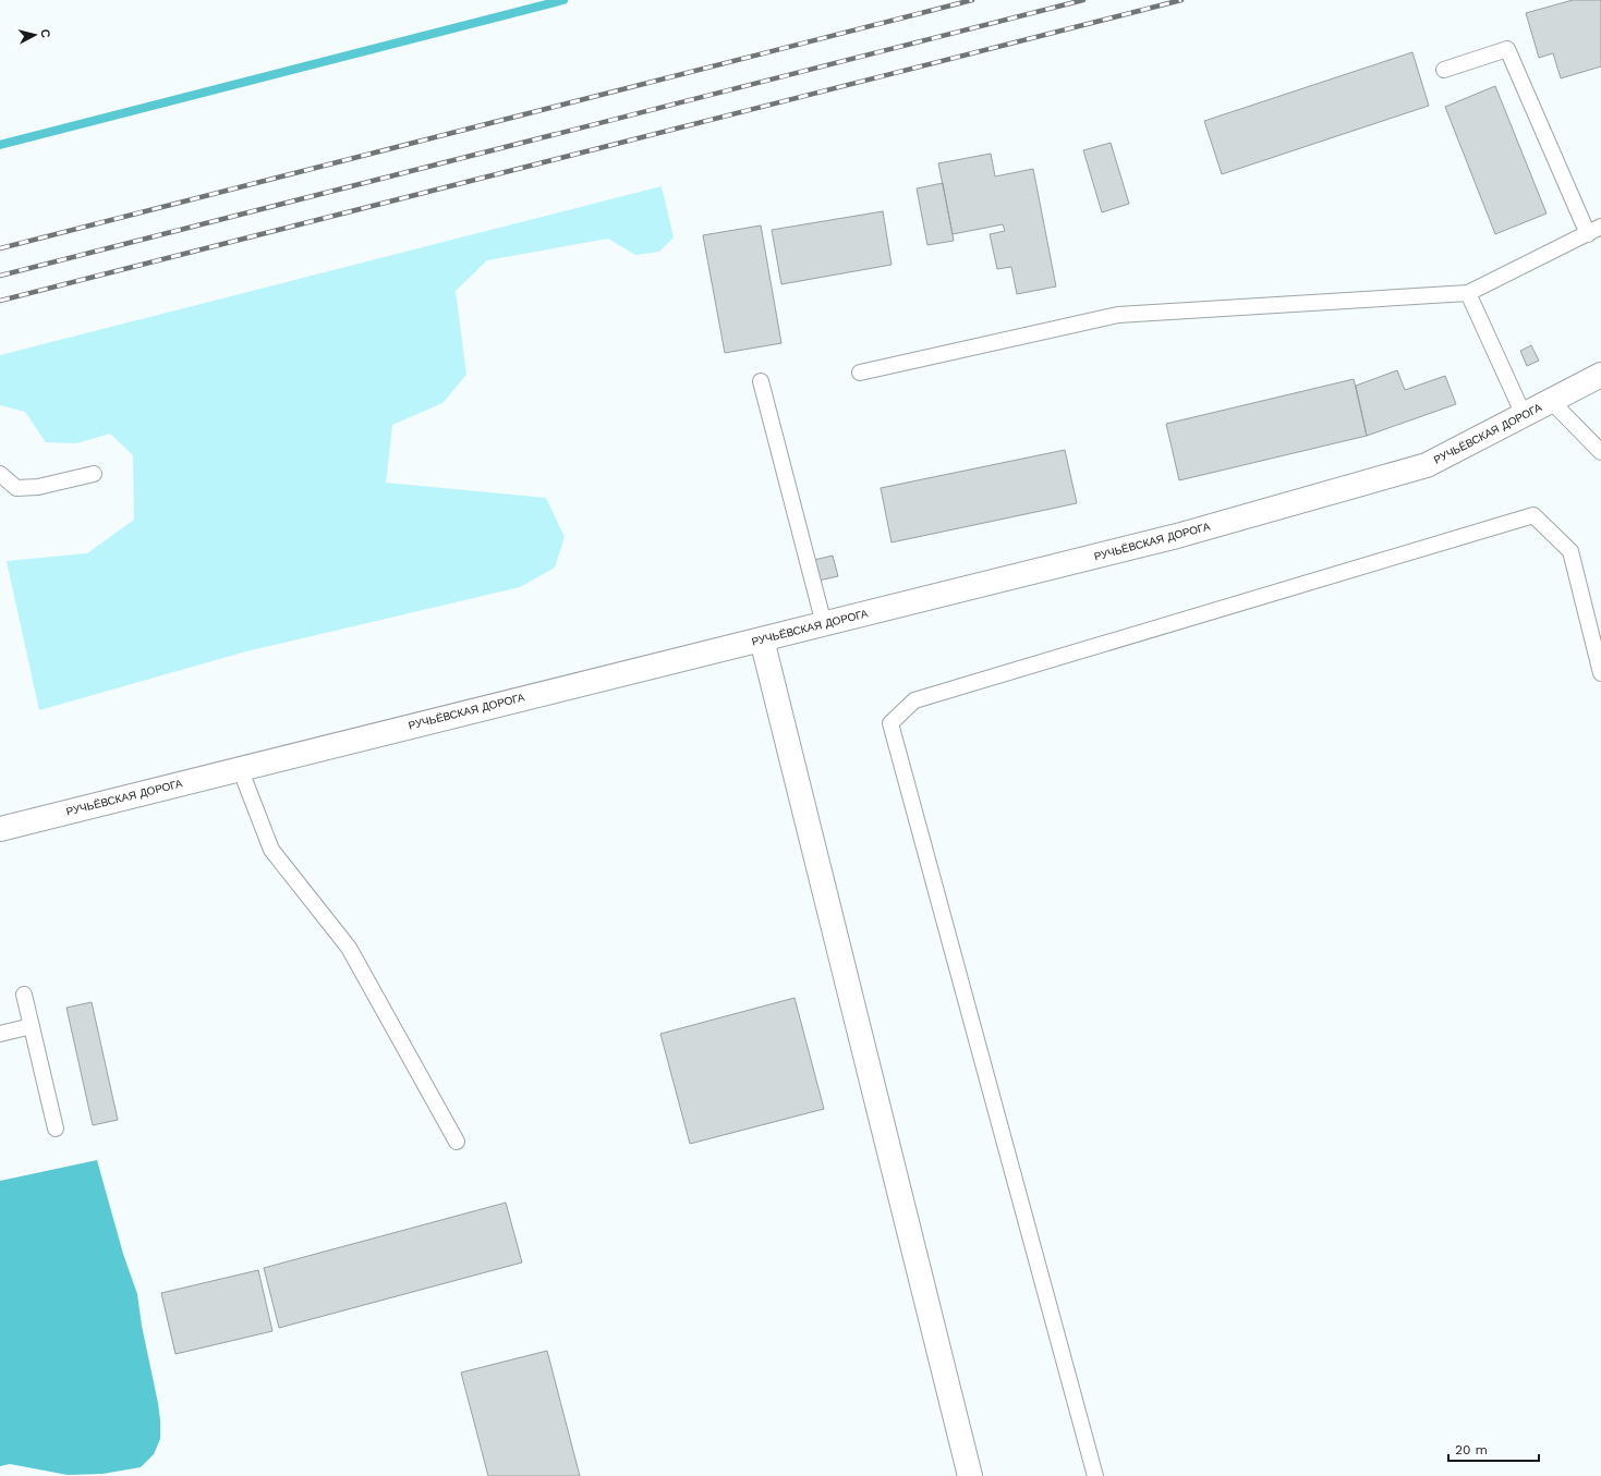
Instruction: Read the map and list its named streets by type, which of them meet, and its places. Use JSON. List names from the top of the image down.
{
  "streets": {
    "street": ["РУЧЬЁВСКАЯ ДОРОГА"]
  },
  "scale_bar": "20 m",
  "north": "right"
}
